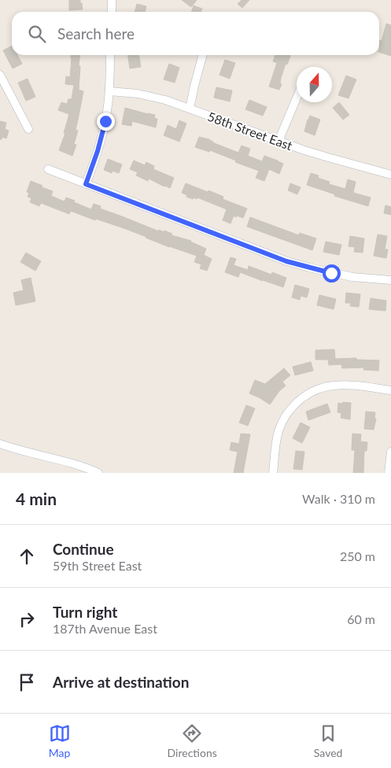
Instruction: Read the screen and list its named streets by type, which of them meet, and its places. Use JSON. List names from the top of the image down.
{
  "streets": {
    "street": ["58th Street East"]
  },
  "north": "top",
  "page": {
    "search": "Search here",
    "heading": ["4 min", "Walk · 310 m"],
    "list": [
      ["Continue", "59th Street East", "250 m"],
      ["Turn right", "187th Avenue East", "60 m"],
      "Arrive at destination"
    ],
    "nav": ["Map", "Directions", "Saved"]
  }
}
